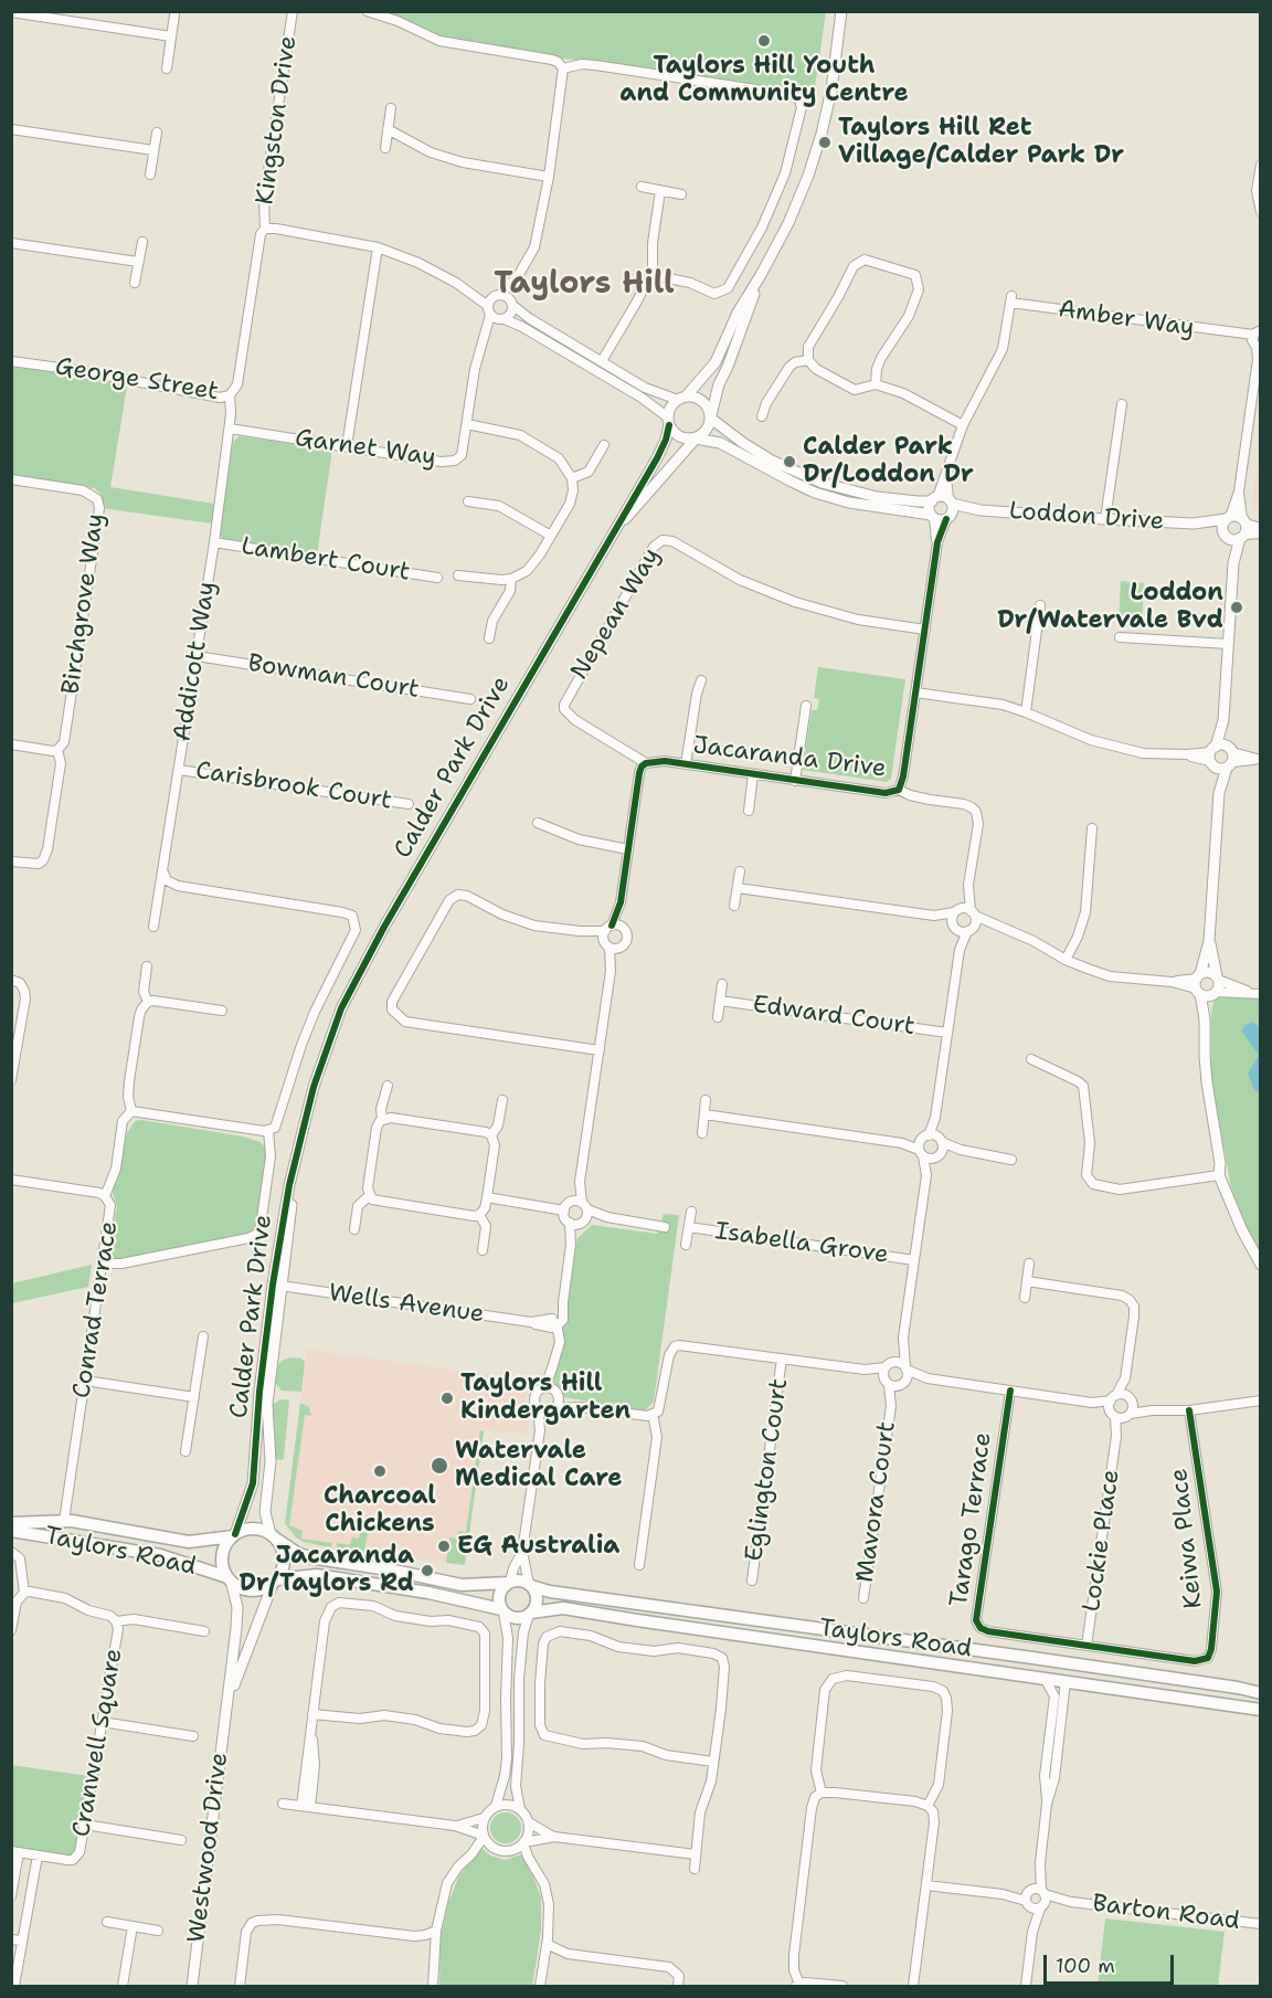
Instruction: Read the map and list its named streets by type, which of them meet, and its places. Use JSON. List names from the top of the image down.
{
  "streets": {
    "main road": ["Taylors Road"],
    "street": [
      "Kingston Drive",
      "Amber Way",
      "George Street",
      "Garnet Way",
      "Loddon Drive",
      "Lambert Court",
      "Birchgrove Way",
      "Nepean Way",
      "Addicott Way",
      "Bowman Court",
      "Jacaranda Drive",
      "Calder Park Drive",
      "Carisbrook Court",
      "Edward Court",
      "Isabella Grove",
      "Wells Avenue",
      "Conrad Terrace",
      "Eglington Court",
      "Mavora Court",
      "Tarago Terrace",
      "Keiwa Place",
      "Lockie Place",
      "Cranwell Square",
      "Westwood Drive",
      "Barton Road"
    ]
  },
  "crossings": [
    ["Kingston Drive", "George Street"],
    ["Amber Way", "Loddon Drive"],
    ["Amber Way", "Jacaranda Drive"],
    ["George Street", "Addicott Way"],
    ["Garnet Way", "Addicott Way"],
    ["Loddon Drive", "Jacaranda Drive"],
    ["Loddon Drive", "Calder Park Drive"],
    ["Lambert Court", "Addicott Way"],
    ["Nepean Way", "Jacaranda Drive"],
    ["Addicott Way", "Bowman Court"],
    ["Addicott Way", "Carisbrook Court"],
    ["Calder Park Drive", "Wells Avenue"],
    ["Calder Park Drive", "Taylors Road"],
    ["Calder Park Drive", "Westwood Drive"],
    ["Conrad Terrace", "Taylors Road"],
    ["Tarago Terrace", "Keiwa Place"],
    ["Tarago Terrace", "Lockie Place"],
    ["Taylors Road", "Westwood Drive"]
  ],
  "districts": ["Taylors Hill"],
  "places": [
    "Taylors Hill Youth and Community Centre",
    "Taylors Hill Ret Village/Calder Park Dr",
    "Calder Park Dr/Loddon Dr",
    "Loddon Dr/Watervale Bvd",
    "Taylors Hill Kindergarten",
    "Watervale Medical Care",
    "Charcoal Chickens",
    "EG Australia",
    "Jacaranda Dr/Taylors Rd"
  ],
  "scale_bar": "100 m"
}
